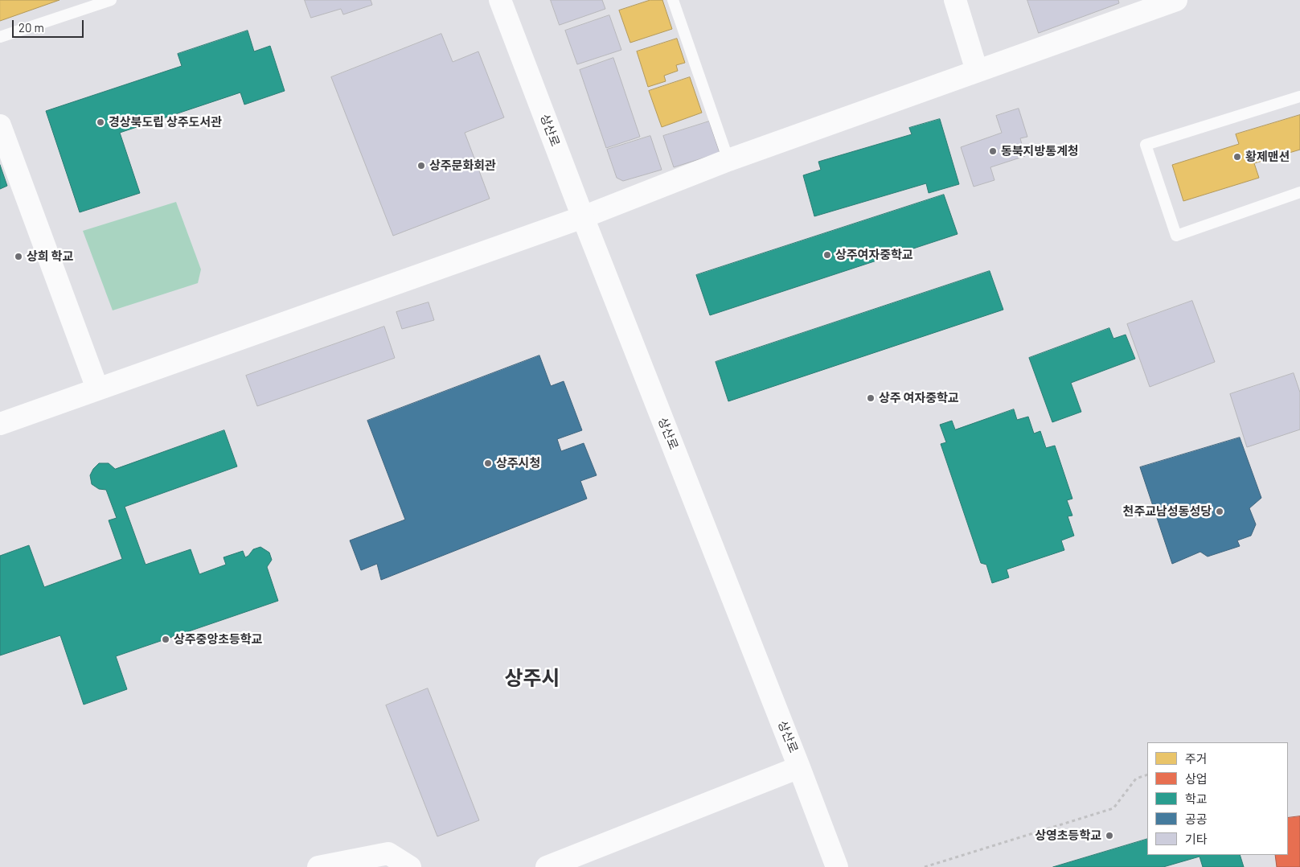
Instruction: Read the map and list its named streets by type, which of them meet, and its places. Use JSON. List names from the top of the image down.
{
  "streets": {
    "street": ["상산로"]
  },
  "districts": ["상주시"],
  "places": [
    "경상북도립 상주도서관",
    "동북지방통계청",
    "황제맨션",
    "상주문화회관",
    "상주여자중학교",
    "상희 학교",
    "상주 여자중학교",
    "상주시청",
    "천주교남성동성당",
    "상주중앙초등학교",
    "상영초등학교"
  ],
  "legend": [
    "주거",
    "상업",
    "학교",
    "공공",
    "기타"
  ],
  "scale_bar": "20 m"
}
